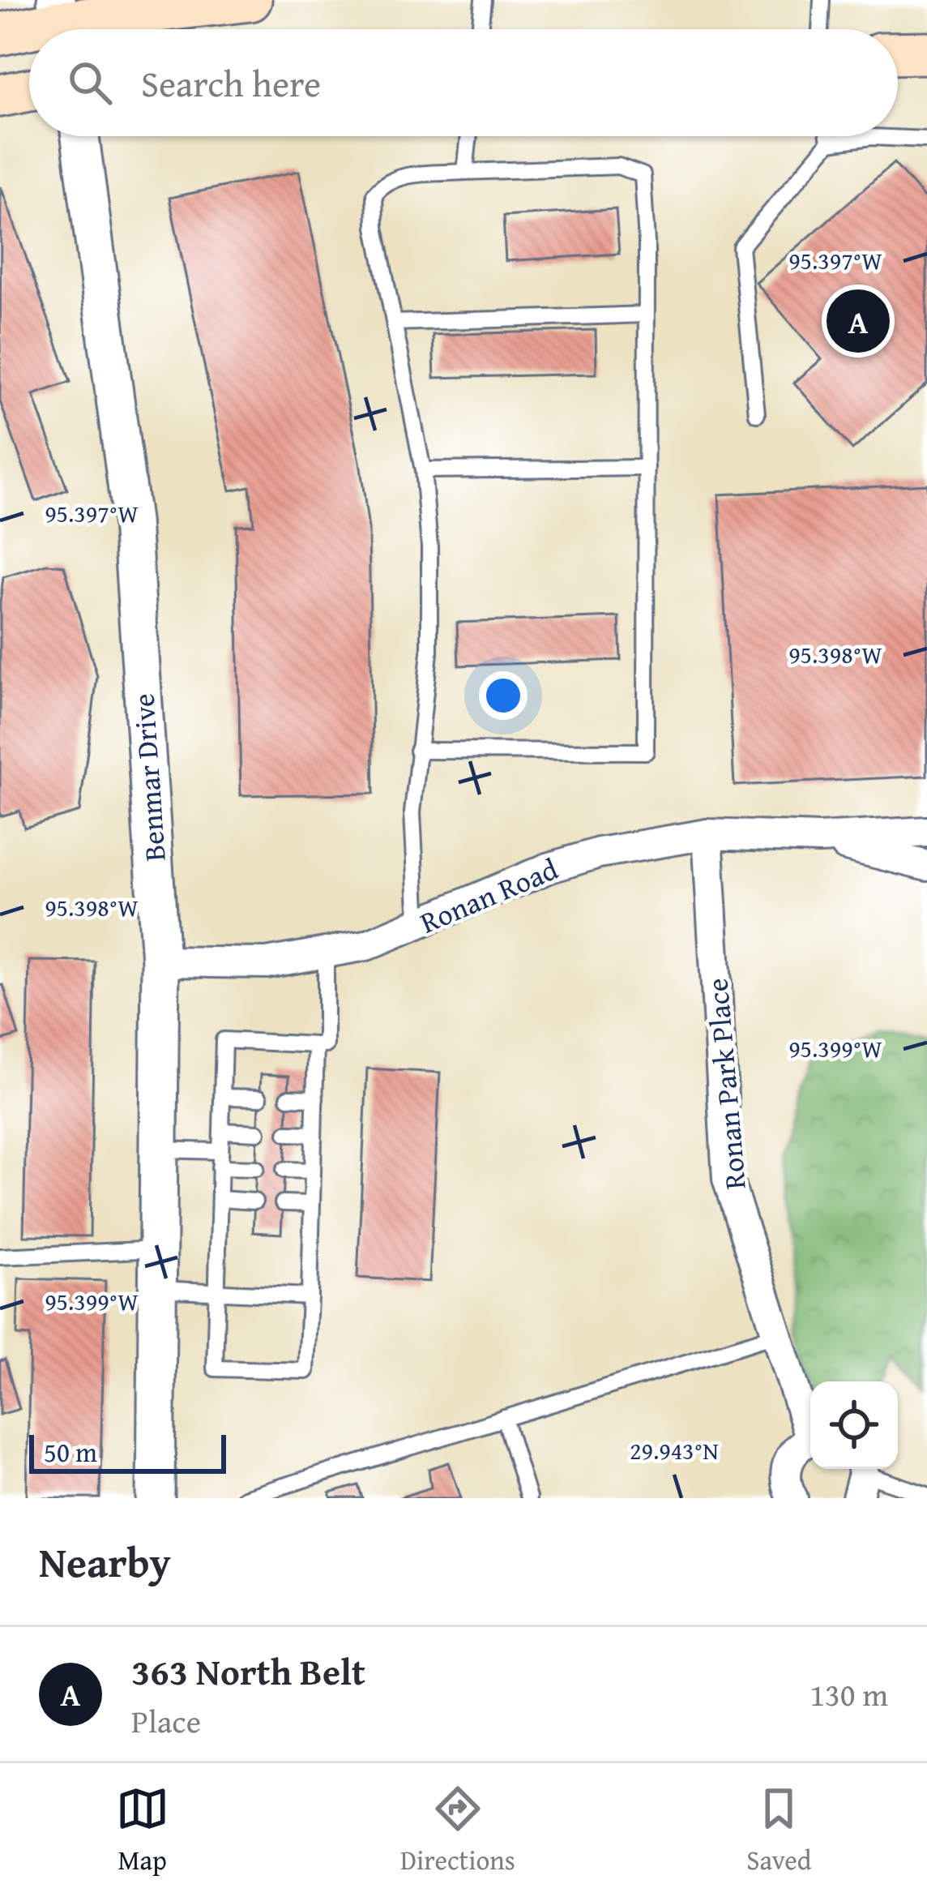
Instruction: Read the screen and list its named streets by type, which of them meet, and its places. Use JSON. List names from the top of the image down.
{
  "streets": {
    "street": ["Benmar Drive", "Ronan Road", "Ronan Park Place"]
  },
  "crossings": [
    ["Benmar Drive", "Ronan Road"],
    ["Ronan Road", "Ronan Park Place"]
  ],
  "scale_bar": "50 m",
  "page": {
    "search": "Search here",
    "pins": "A",
    "scale": "50 m",
    "heading": "Nearby",
    "list": [
      {
        "mark": "A",
        "name": "363 North Belt",
        "note": "Place",
        "value": "130 m"
      }
    ],
    "nav": ["Map", "Directions", "Saved"]
  },
  "coordinates": [
    "95.397°W",
    "95.398°W",
    "95.399°W",
    "29.943°N"
  ]
}
